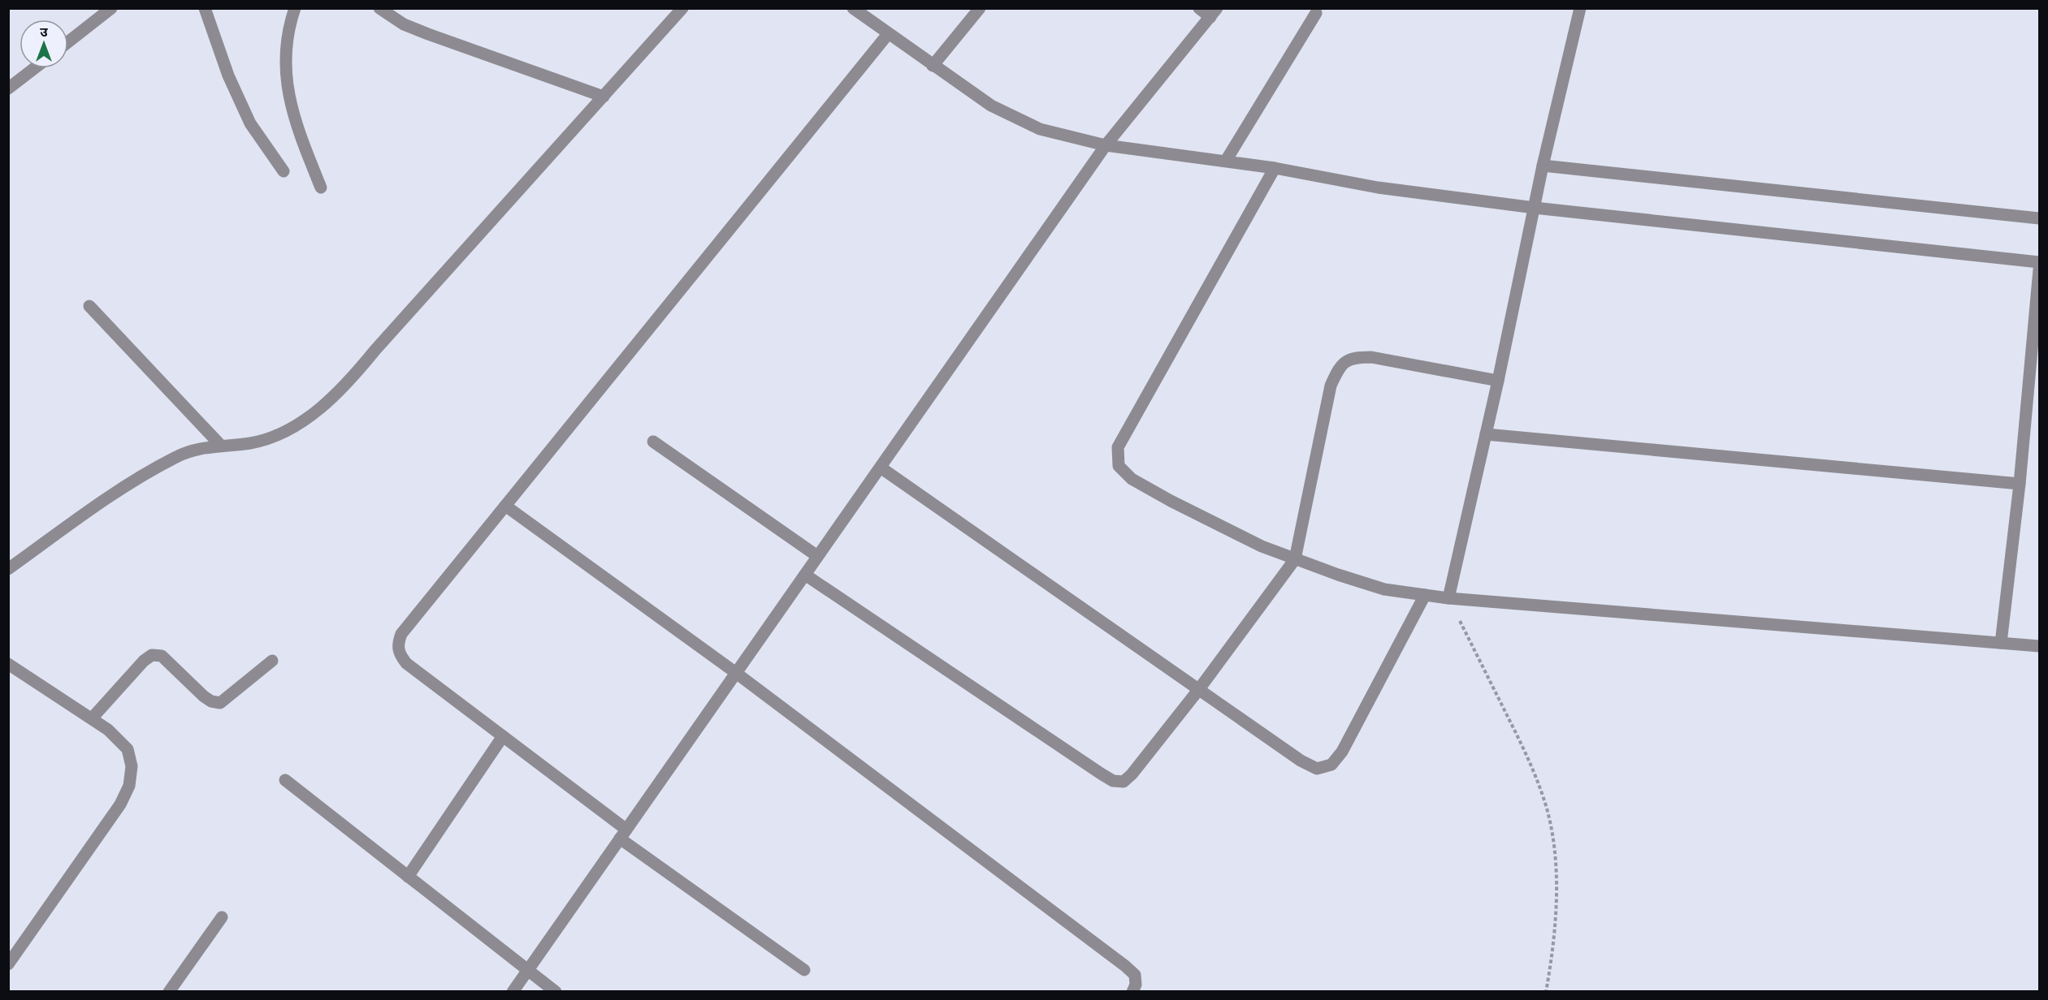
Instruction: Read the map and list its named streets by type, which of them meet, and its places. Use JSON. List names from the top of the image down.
{
  "north": "top"
}
